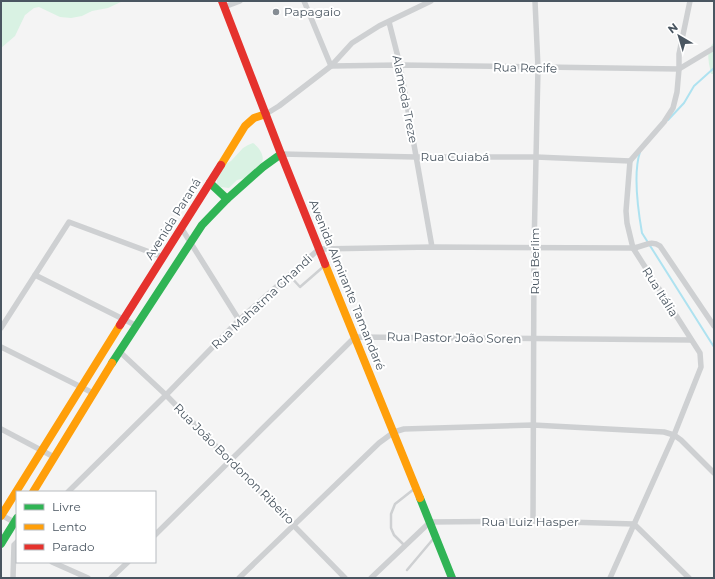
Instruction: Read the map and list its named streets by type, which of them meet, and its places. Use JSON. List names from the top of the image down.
{
  "streets": {
    "main road": ["Avenida Paraná", "Avenida Almirante Tamandaré"],
    "street": [
      "Rua Recife",
      "Alameda Treze",
      "Rua Cuiabá",
      "Rua Berlim",
      "Rua Itália",
      "Rua Mahatma Ghandi",
      "Rua Pastor João Soren",
      "Rua João Bordonon Ribeiro",
      "Rua Luiz Hasper"
    ]
  },
  "crossings": [
    ["Rua Recife", "Alameda Treze"],
    ["Rua Recife", "Avenida Paraná"],
    ["Rua Recife", "Rua Berlim"],
    ["Alameda Treze", "Rua Cuiabá"],
    ["Alameda Treze", "Avenida Paraná"],
    ["Alameda Treze", "Rua Mahatma Ghandi"],
    ["Rua Cuiabá", "Rua Berlim"],
    ["Rua Cuiabá", "Avenida Almirante Tamandaré"],
    ["Rua Cuiabá", "Rua Itália"],
    ["Avenida Paraná", "Avenida Almirante Tamandaré"],
    ["Rua Berlim", "Rua Mahatma Ghandi"],
    ["Rua Berlim", "Rua Pastor João Soren"],
    ["Rua Berlim", "Rua Luiz Hasper"],
    ["Avenida Almirante Tamandaré", "Rua Mahatma Ghandi"],
    ["Avenida Almirante Tamandaré", "Rua Pastor João Soren"],
    ["Avenida Almirante Tamandaré", "Rua Luiz Hasper"],
    ["Rua Itália", "Rua Mahatma Ghandi"],
    ["Rua Itália", "Rua Pastor João Soren"],
    ["Rua Itália", "Rua Luiz Hasper"],
    ["Rua Mahatma Ghandi", "Rua João Bordonon Ribeiro"]
  ],
  "places": ["Papagaio"],
  "legend": ["Livre", "Lento", "Parado"],
  "north": "top left"
}
